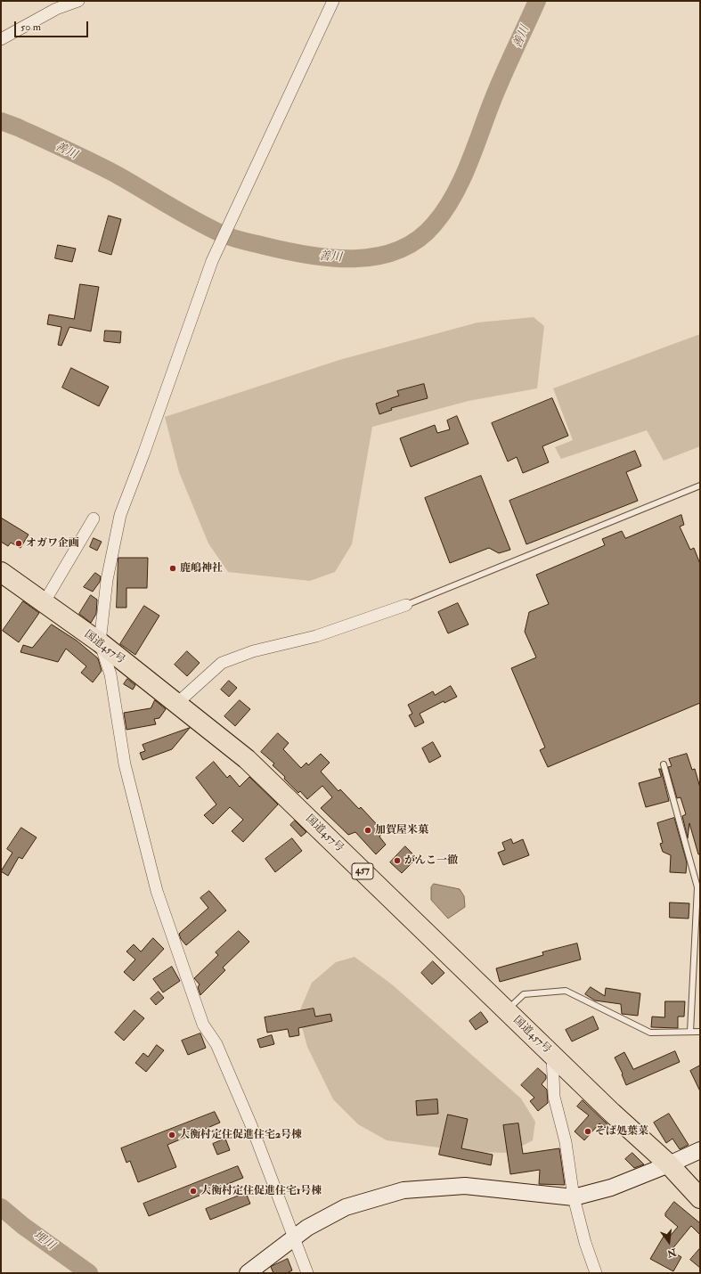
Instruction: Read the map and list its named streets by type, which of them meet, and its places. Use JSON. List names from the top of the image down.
{
  "streets": {
    "highway": ["国道457号", "457"]
  },
  "water": ["善川", "埋川"],
  "places": [
    "オガワ企画",
    "鹿嶋神社",
    "加賀屋米菓",
    "がんこ一徹",
    "そば処葉菜",
    "大衡村定住促進住宅2号棟",
    "大衡村定住促進住宅1号棟"
  ],
  "scale_bar": "50 m",
  "north": "bottom"
}
